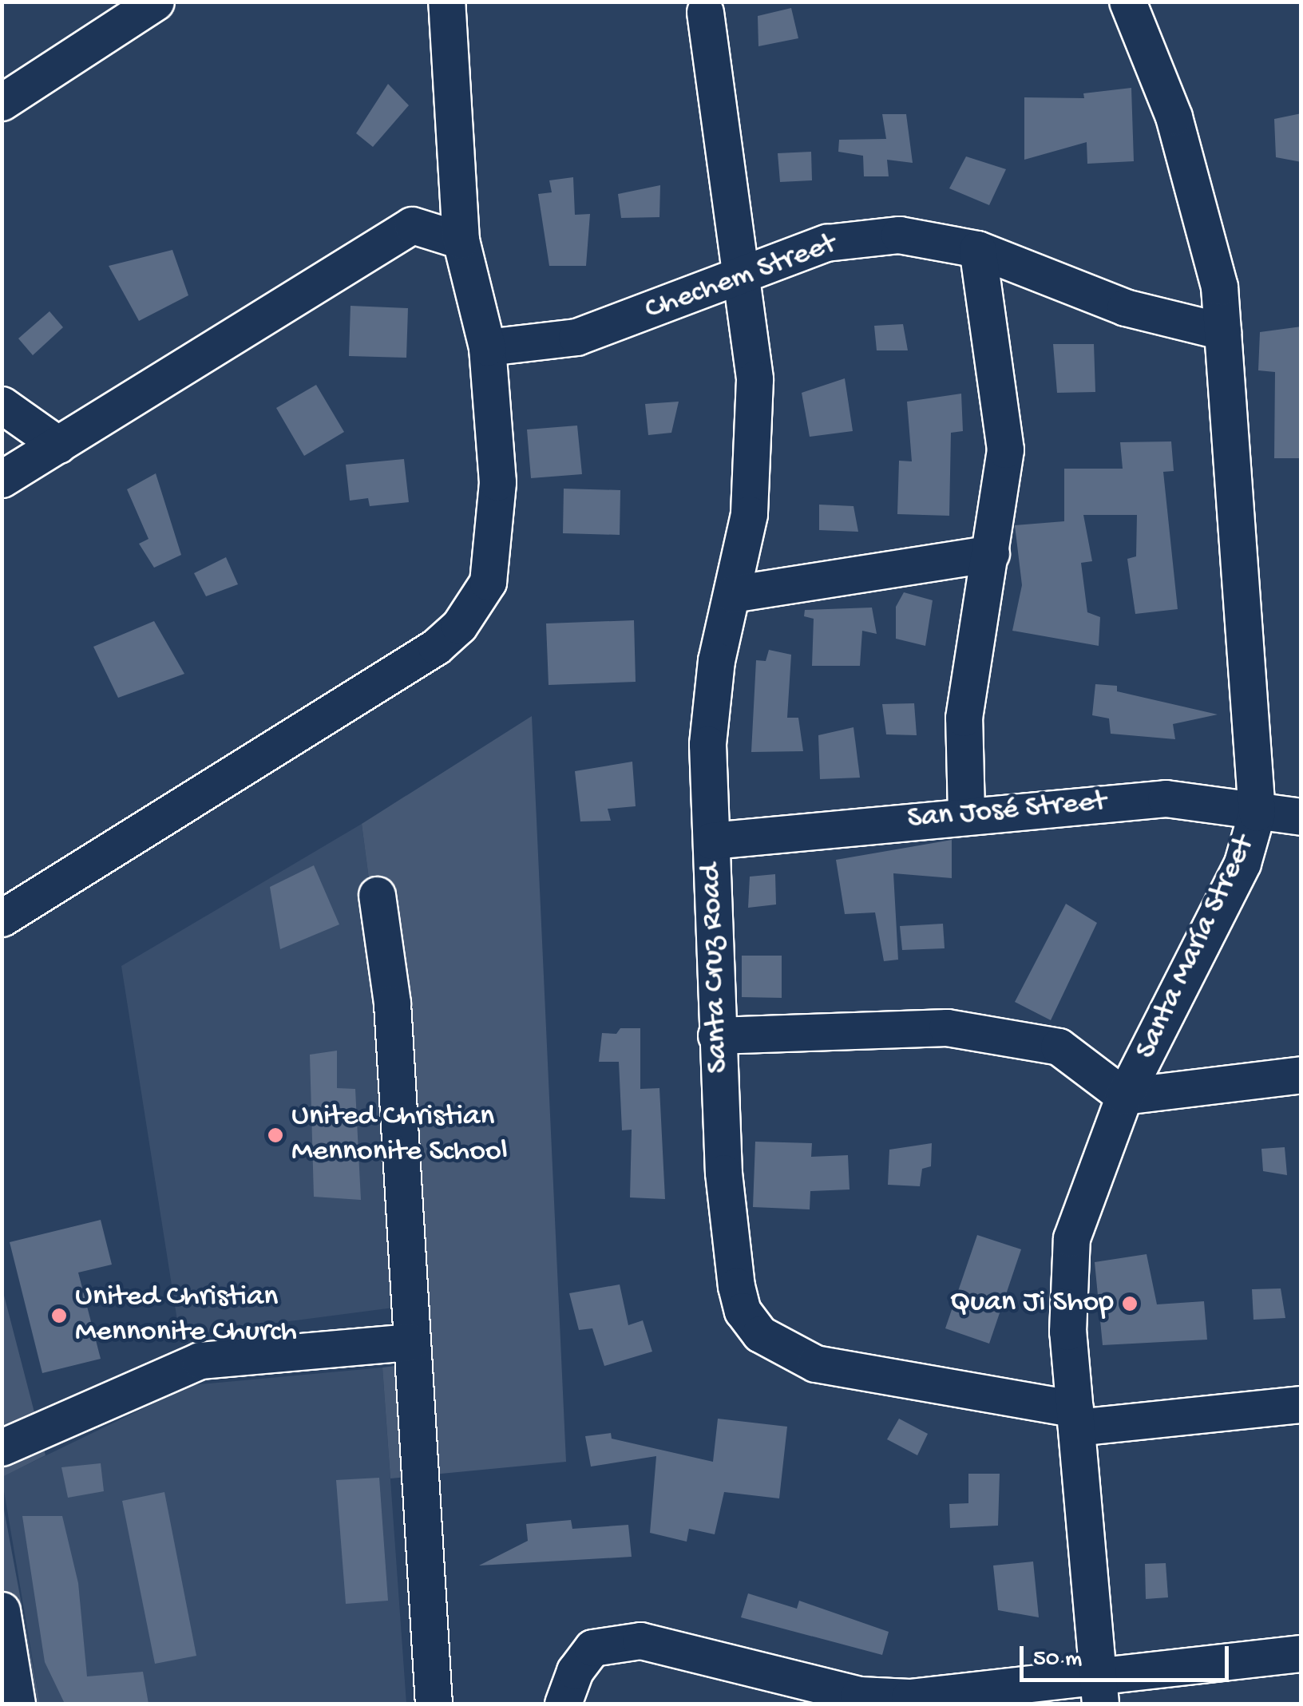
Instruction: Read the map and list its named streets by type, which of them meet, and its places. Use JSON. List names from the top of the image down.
{
  "streets": {
    "street": [
      "Chechem Street",
      "San José Street",
      "Santa María Street",
      "Santa Cruz Road"
    ]
  },
  "crossings": [
    ["Chechem Street", "Santa María Street"],
    ["Chechem Street", "Santa Cruz Road"],
    ["San José Street", "Santa María Street"],
    ["San José Street", "Santa Cruz Road"],
    ["Santa María Street", "Santa Cruz Road"]
  ],
  "places": ["United Christian Mennonite School", "Quan Ji Shop", "United Christian Mennonite Church"],
  "scale_bar": "50 m"
}
